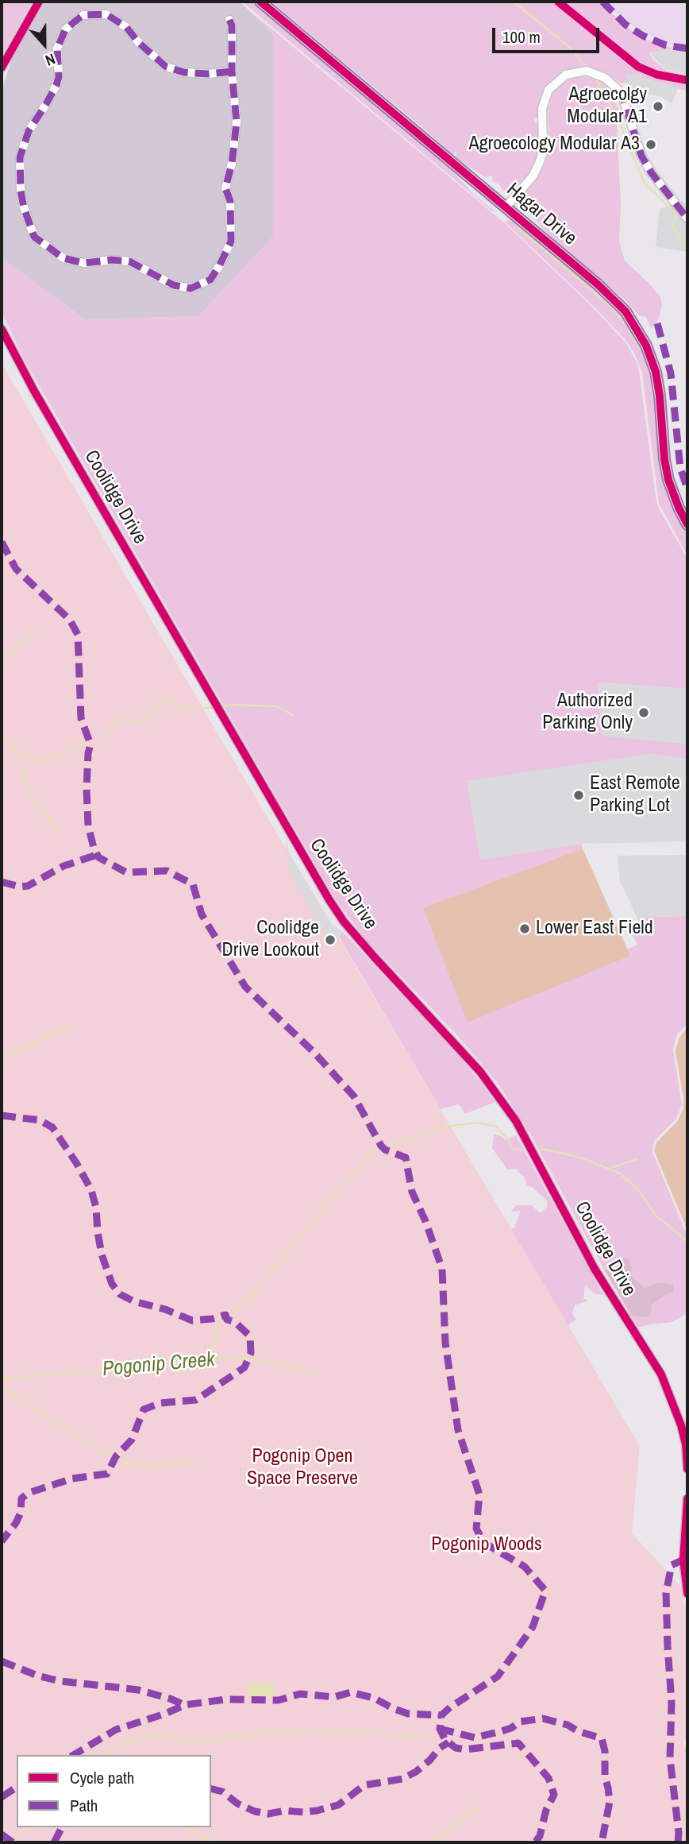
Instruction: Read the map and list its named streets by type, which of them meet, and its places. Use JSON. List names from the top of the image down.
{
  "streets": {
    "main road": ["Hagar Drive"],
    "street": ["Coolidge Drive"]
  },
  "water": ["Pogonip Creek"],
  "parks": ["Pogonip Open Space Preserve", "Pogonip Woods"],
  "places": [
    "Agroecolgy Modular A1",
    "Agroecology Modular A3",
    "Authorized Parking Only",
    "East Remote Parking Lot",
    "Lower East Field",
    "Coolidge Drive Lookout"
  ],
  "legend": ["Cycle path", "Path"],
  "scale_bar": "100 m",
  "north": "bottom"
}
